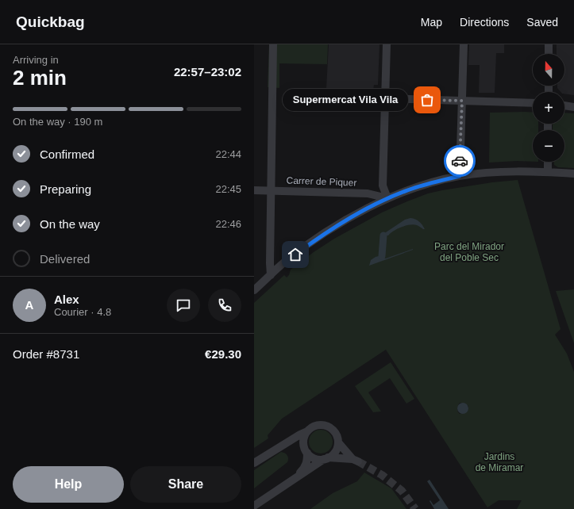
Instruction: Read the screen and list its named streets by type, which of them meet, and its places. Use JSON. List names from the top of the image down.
{
  "streets": {
    "street": ["Carrer de Piquer"]
  },
  "parks": ["Parc del Mirador del Poble Sec", "Jardins de Miramar"],
  "places": ["Supermercat Vila Vila"],
  "north": "top",
  "page": {
    "header": "Quickbag",
    "nav": ["Map", "Directions", "Saved"],
    "heading": ["2 min", "Arriving in", "22:57–23:02"],
    "panel": [
      "Alex",
      "Courier · 4.8",
      "Order #8731",
      "€29.30"
    ],
    "map_buttons": ["+", "−"],
    "bubble": "Supermercat Vila Vila",
    "bar": "On the way · 190 m",
    "list": [
      ["Confirmed", "22:44"],
      ["Preparing", "22:45"],
      ["On the way", "22:46"],
      "Delivered"
    ],
    "round": "A",
    "buttons": ["Help", "Share"]
  }
}
